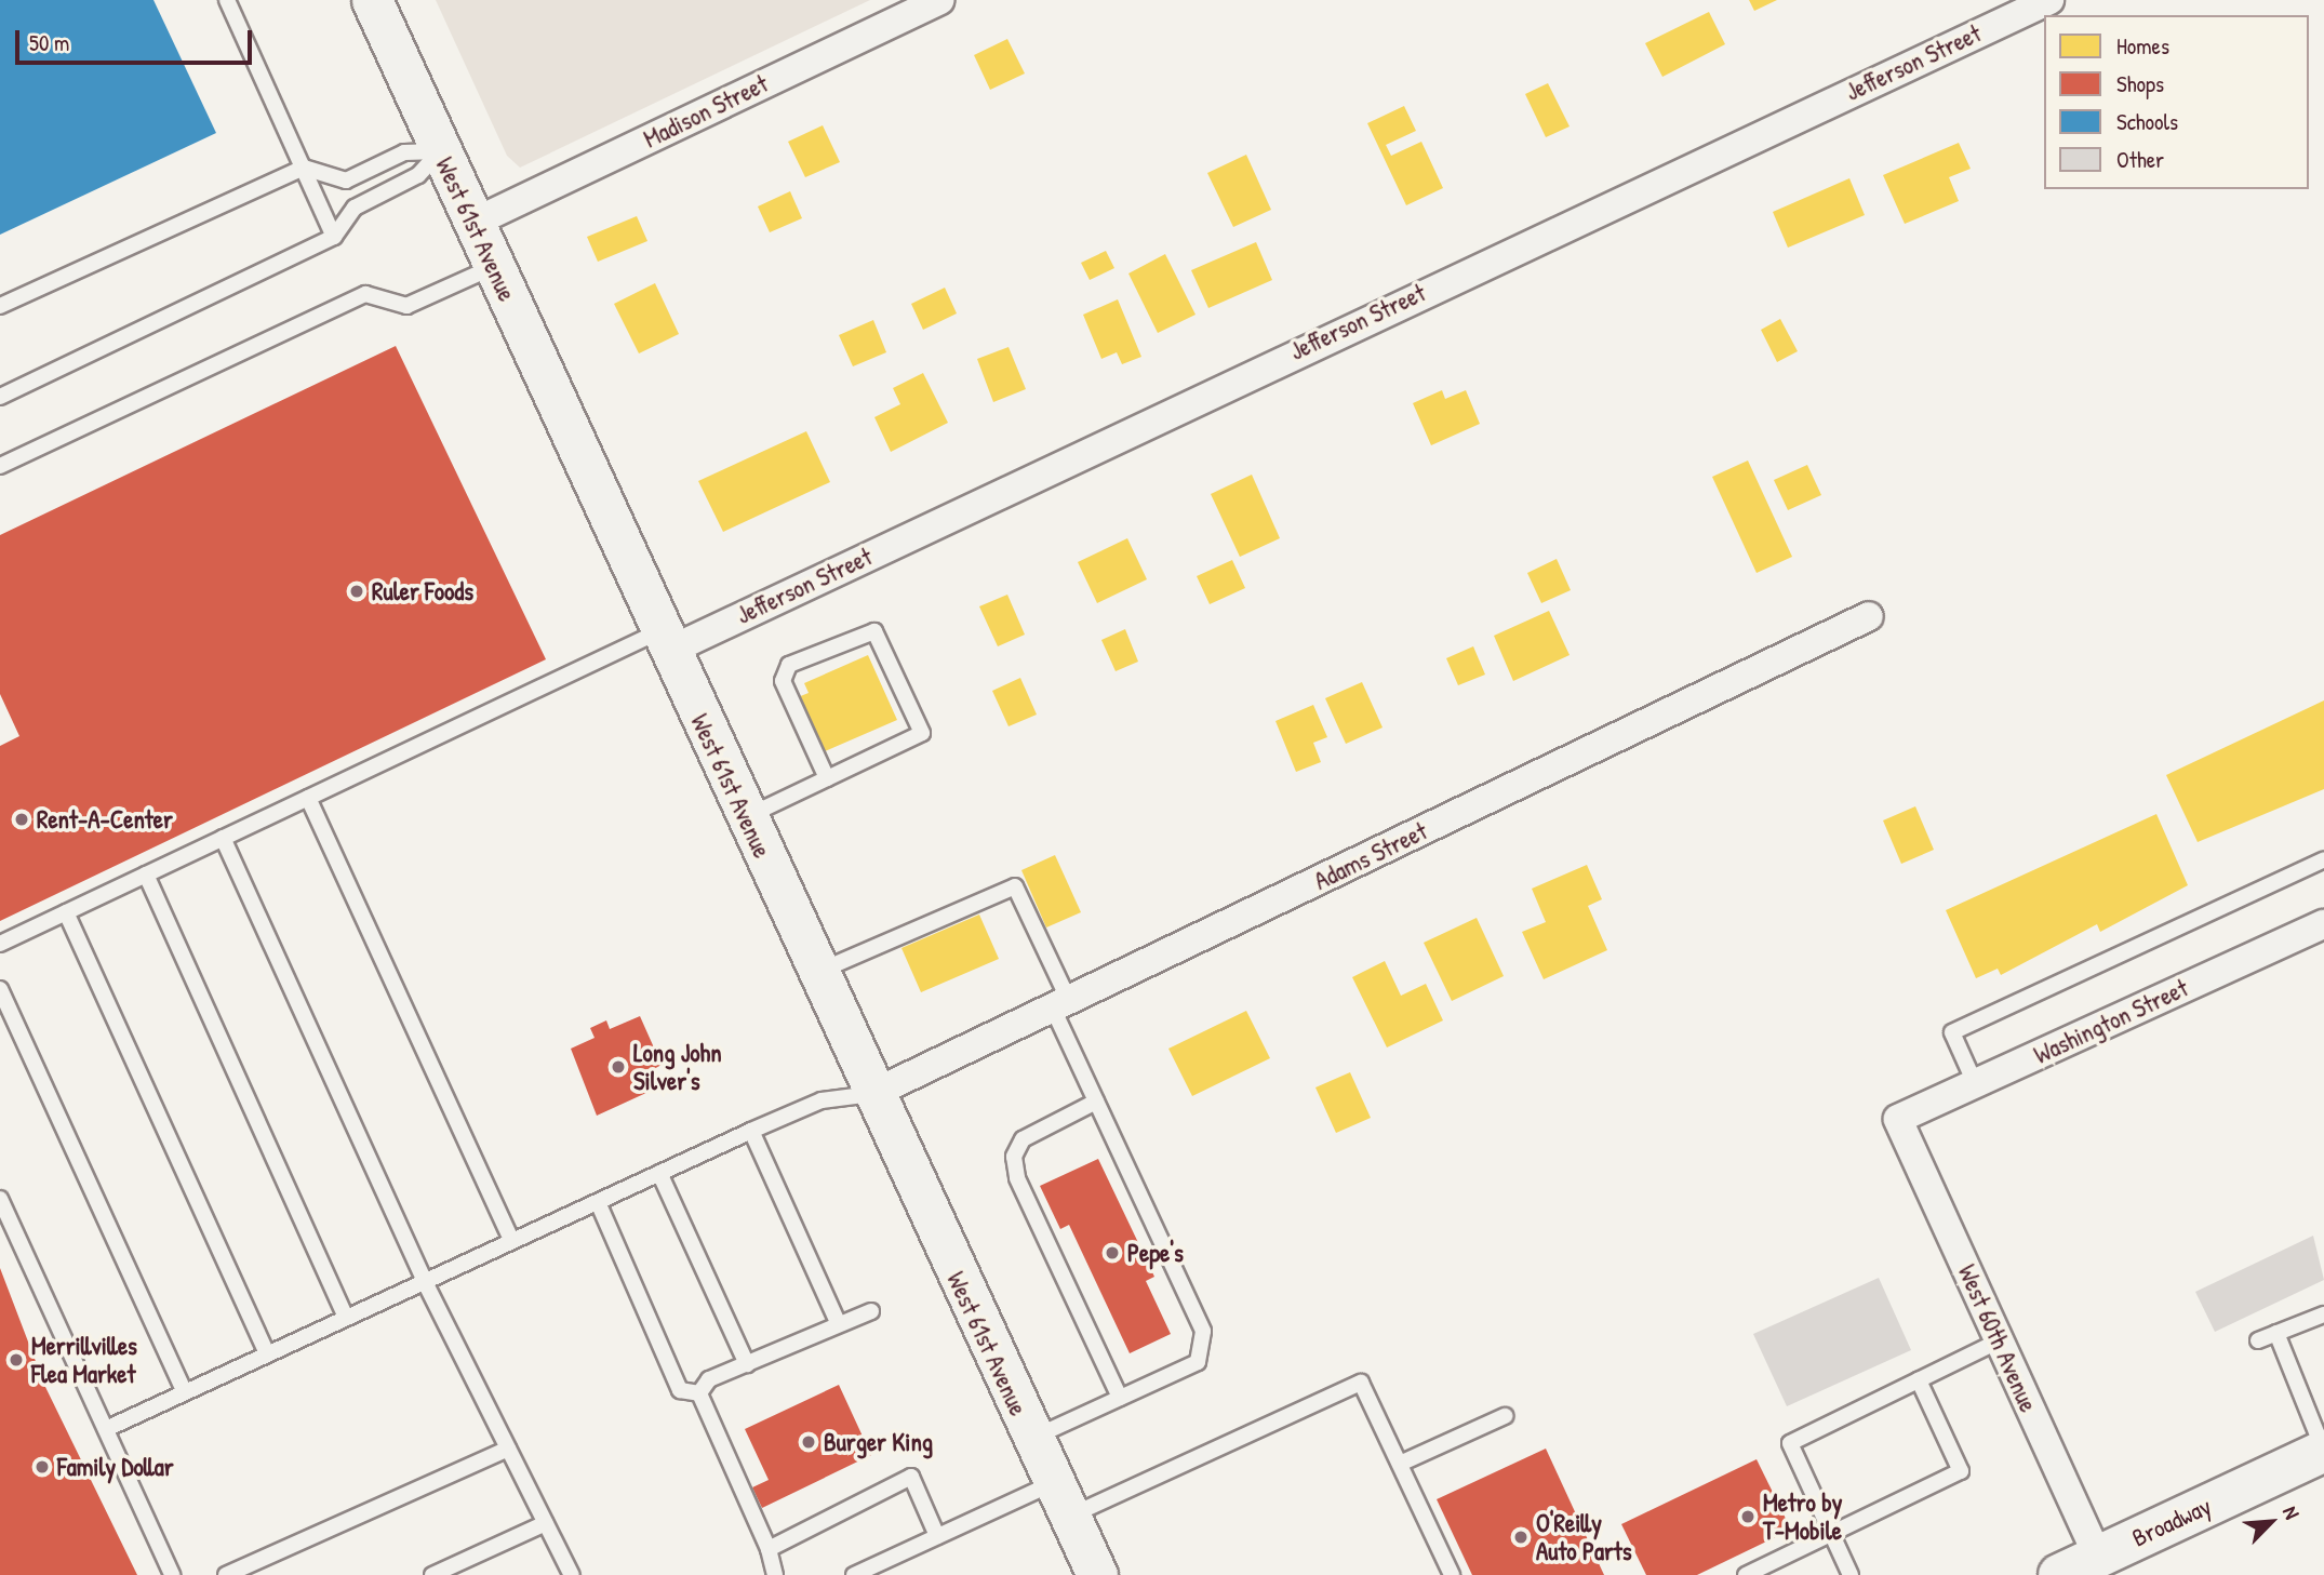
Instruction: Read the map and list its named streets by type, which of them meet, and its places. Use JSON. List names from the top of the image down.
{
  "streets": {
    "main road": ["West 61st Avenue", "Broadway"],
    "street": [
      "Jefferson Street",
      "Madison Street",
      "Adams Street",
      "Washington Street",
      "West 60th Avenue"
    ]
  },
  "crossings": [
    ["Jefferson Street", "West 61st Avenue"],
    ["Madison Street", "West 61st Avenue"],
    ["West 61st Avenue", "Adams Street"],
    ["Washington Street", "West 60th Avenue"],
    ["West 60th Avenue", "Broadway"]
  ],
  "places": [
    "Ruler Foods",
    "Rent-A-Center",
    "Long John Silver's",
    "Pepe's",
    "Merrillvilles Flea Market",
    "Burger King",
    "Family Dollar",
    "Metro by T-Mobile",
    "O'Reilly Auto Parts"
  ],
  "legend": [
    "Homes",
    "Shops",
    "Schools",
    "Other"
  ],
  "scale_bar": "50 m",
  "north": "top right"
}
